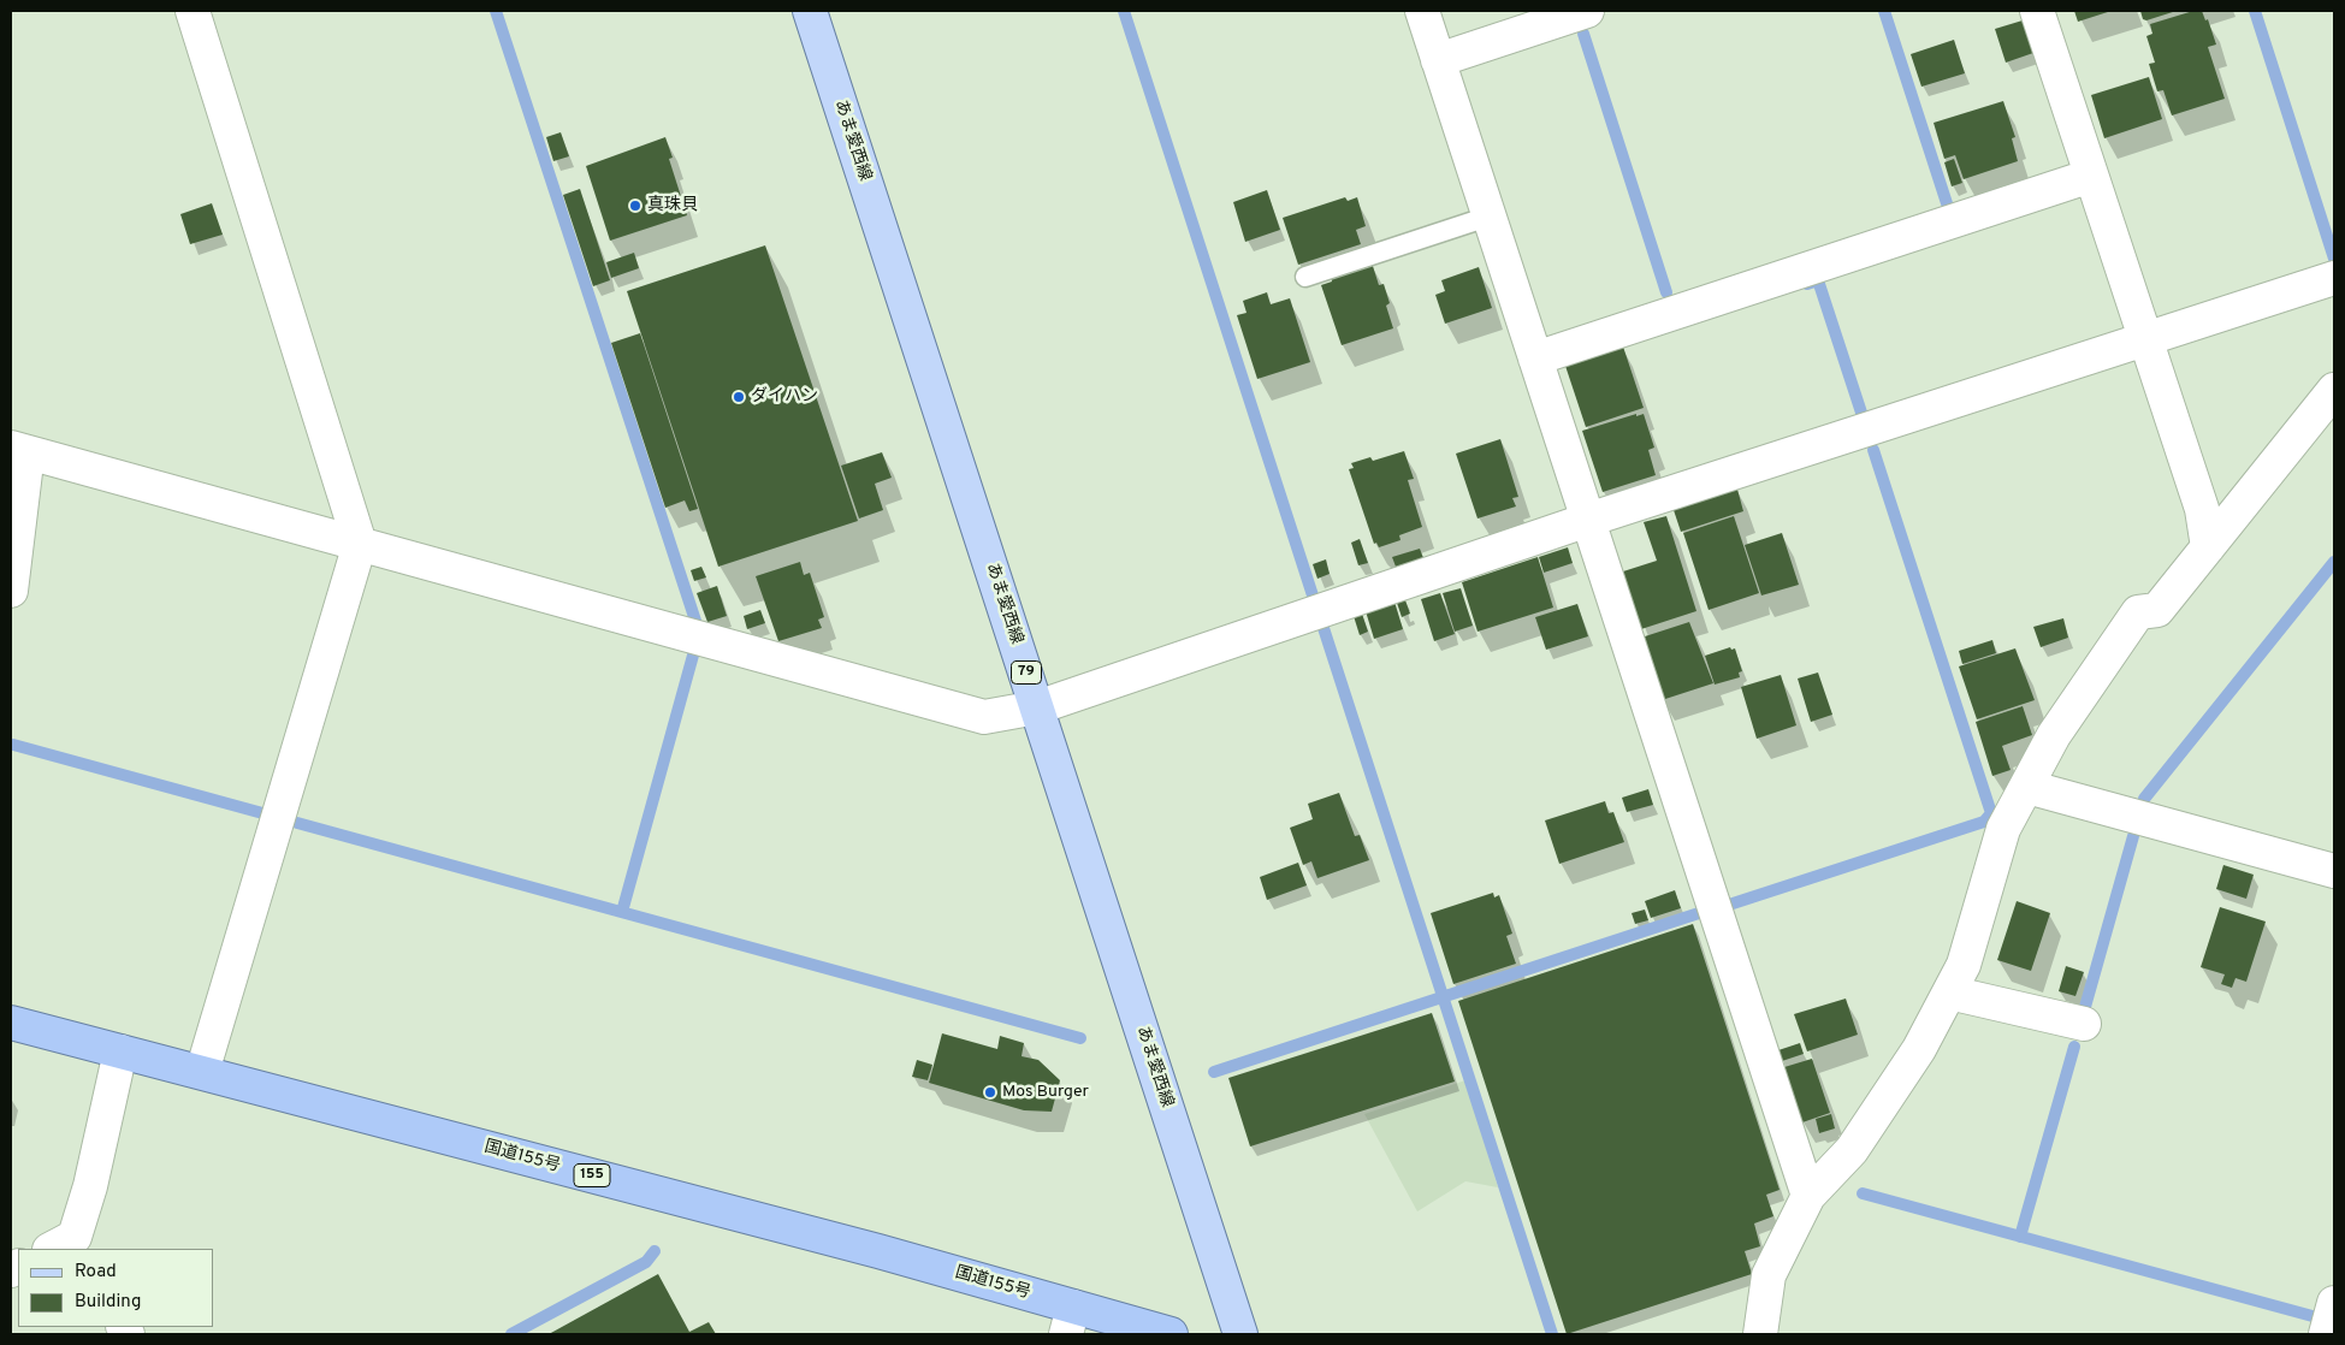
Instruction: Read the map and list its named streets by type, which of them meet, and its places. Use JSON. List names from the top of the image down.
{
  "streets": {
    "highway": ["国道155号", "155"],
    "main road": ["あま愛西線", "79"]
  },
  "places": ["真珠貝", "ダイハン", "Mos Burger"],
  "legend": ["Road", "Building"]
}
